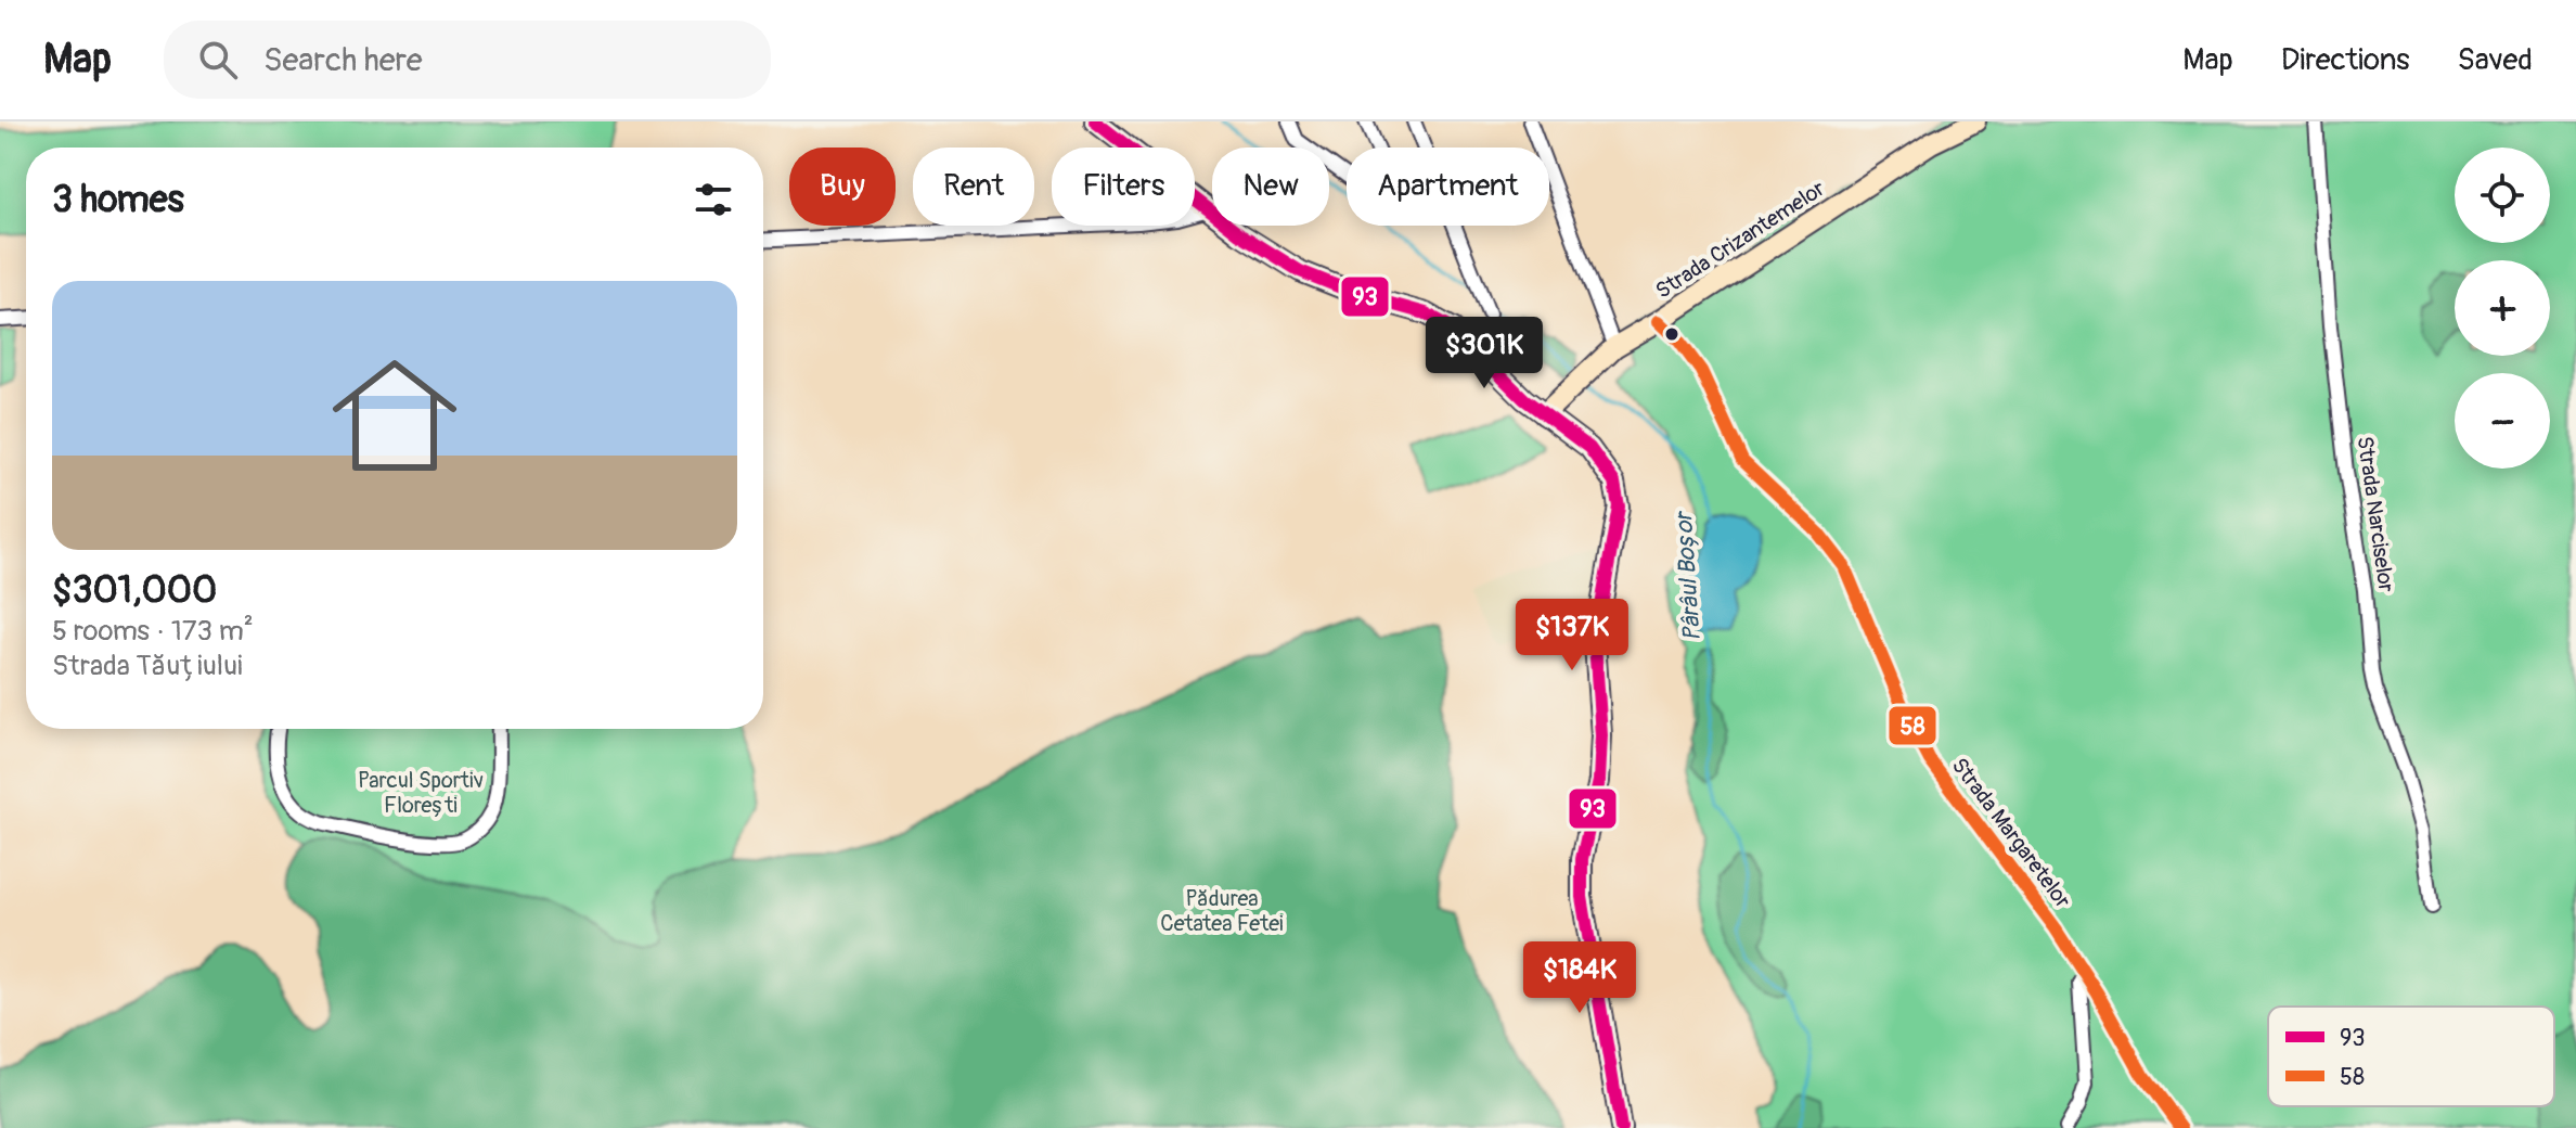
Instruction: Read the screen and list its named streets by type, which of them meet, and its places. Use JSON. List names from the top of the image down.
{
  "streets": {
    "main road": ["Strada Crizantemelor"],
    "street": ["Strada Narciselor", "Strada Margaretelor"]
  },
  "crossings": [
    ["Strada Crizantemelor", "Strada Margaretelor"]
  ],
  "water": ["Pârâul Boșor"],
  "parks": ["Parcul Sportiv Florești", "Pădurea Cetatea Fetei"],
  "lines": ["transit line 93", "transit line 58"],
  "legend": ["93", "58"],
  "page": {
    "header": "Map",
    "search": "Search here",
    "nav": ["Map", "Directions", "Saved"],
    "map_buttons": ["+", "−"],
    "chip": [
      "Buy",
      "Rent",
      "Filters",
      "New",
      "Apartment"
    ],
    "heading": "3 homes",
    "list": [
      {
        "name": "$301,000",
        "note": "5 rooms · 173 m² · Strada Tăuțiului"
      }
    ],
    "price": ["$301K", "$137K", "$184K"]
  }
}
